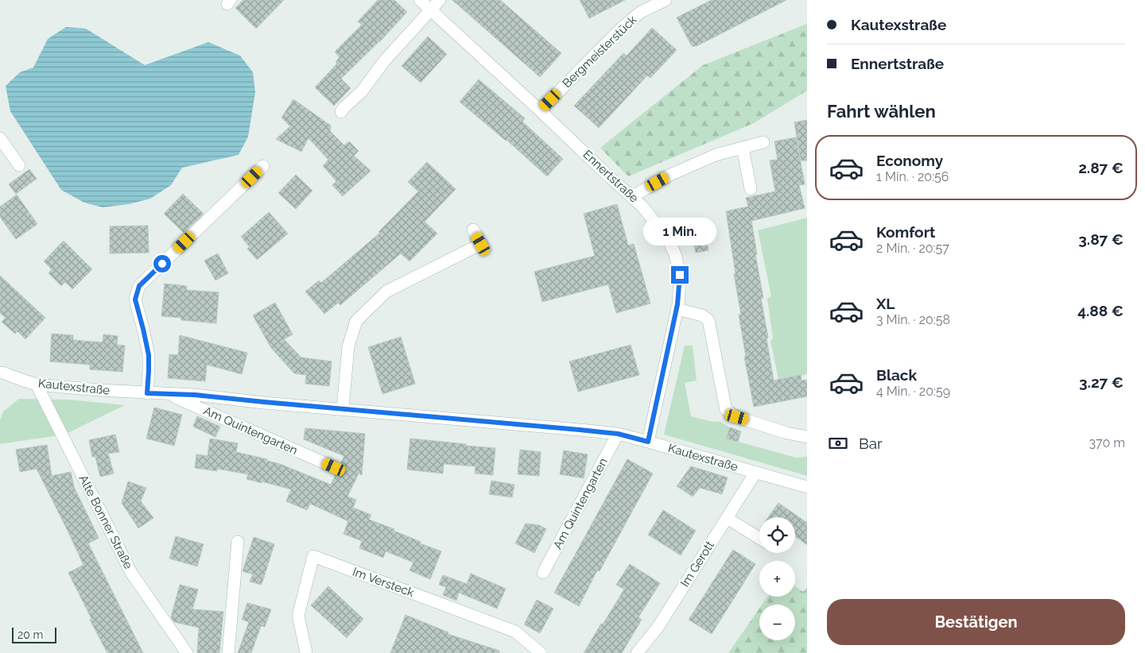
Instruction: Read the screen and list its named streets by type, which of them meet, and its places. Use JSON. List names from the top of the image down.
{
  "streets": {
    "street": [
      "Bergmeisterstück",
      "Ennertstraße",
      "Kautexstraße",
      "Am Quintengarten",
      "Alte Bonner Straße",
      "Im Gerott",
      "Im Versteck"
    ]
  },
  "crossings": [
    ["Bergmeisterstück", "Ennertstraße"],
    ["Ennertstraße", "Kautexstraße"],
    ["Kautexstraße", "Am Quintengarten"],
    ["Kautexstraße", "Alte Bonner Straße"],
    ["Kautexstraße", "Im Gerott"]
  ],
  "scale_bar": "20 m",
  "page": {
    "banner": ["Kautexstraße", "Ennertstraße"],
    "heading": "Fahrt wählen",
    "list": [
      {
        "name": "Economy",
        "note": "1 Min. · 20:56",
        "value": "2.87 €"
      },
      {
        "name": "Komfort",
        "note": "2 Min. · 20:57",
        "value": "3.87 €"
      },
      {
        "name": "XL",
        "note": "3 Min. · 20:58",
        "value": "4.88 €"
      },
      {
        "name": "Black",
        "note": "4 Min. · 20:59",
        "value": "3.27 €"
      }
    ],
    "bubble": "1 Min.",
    "pay": ["Bar", "370 m"],
    "map_buttons": ["+", "−"],
    "buttons": "Bestätigen",
    "scale": "20 m"
  }
}
